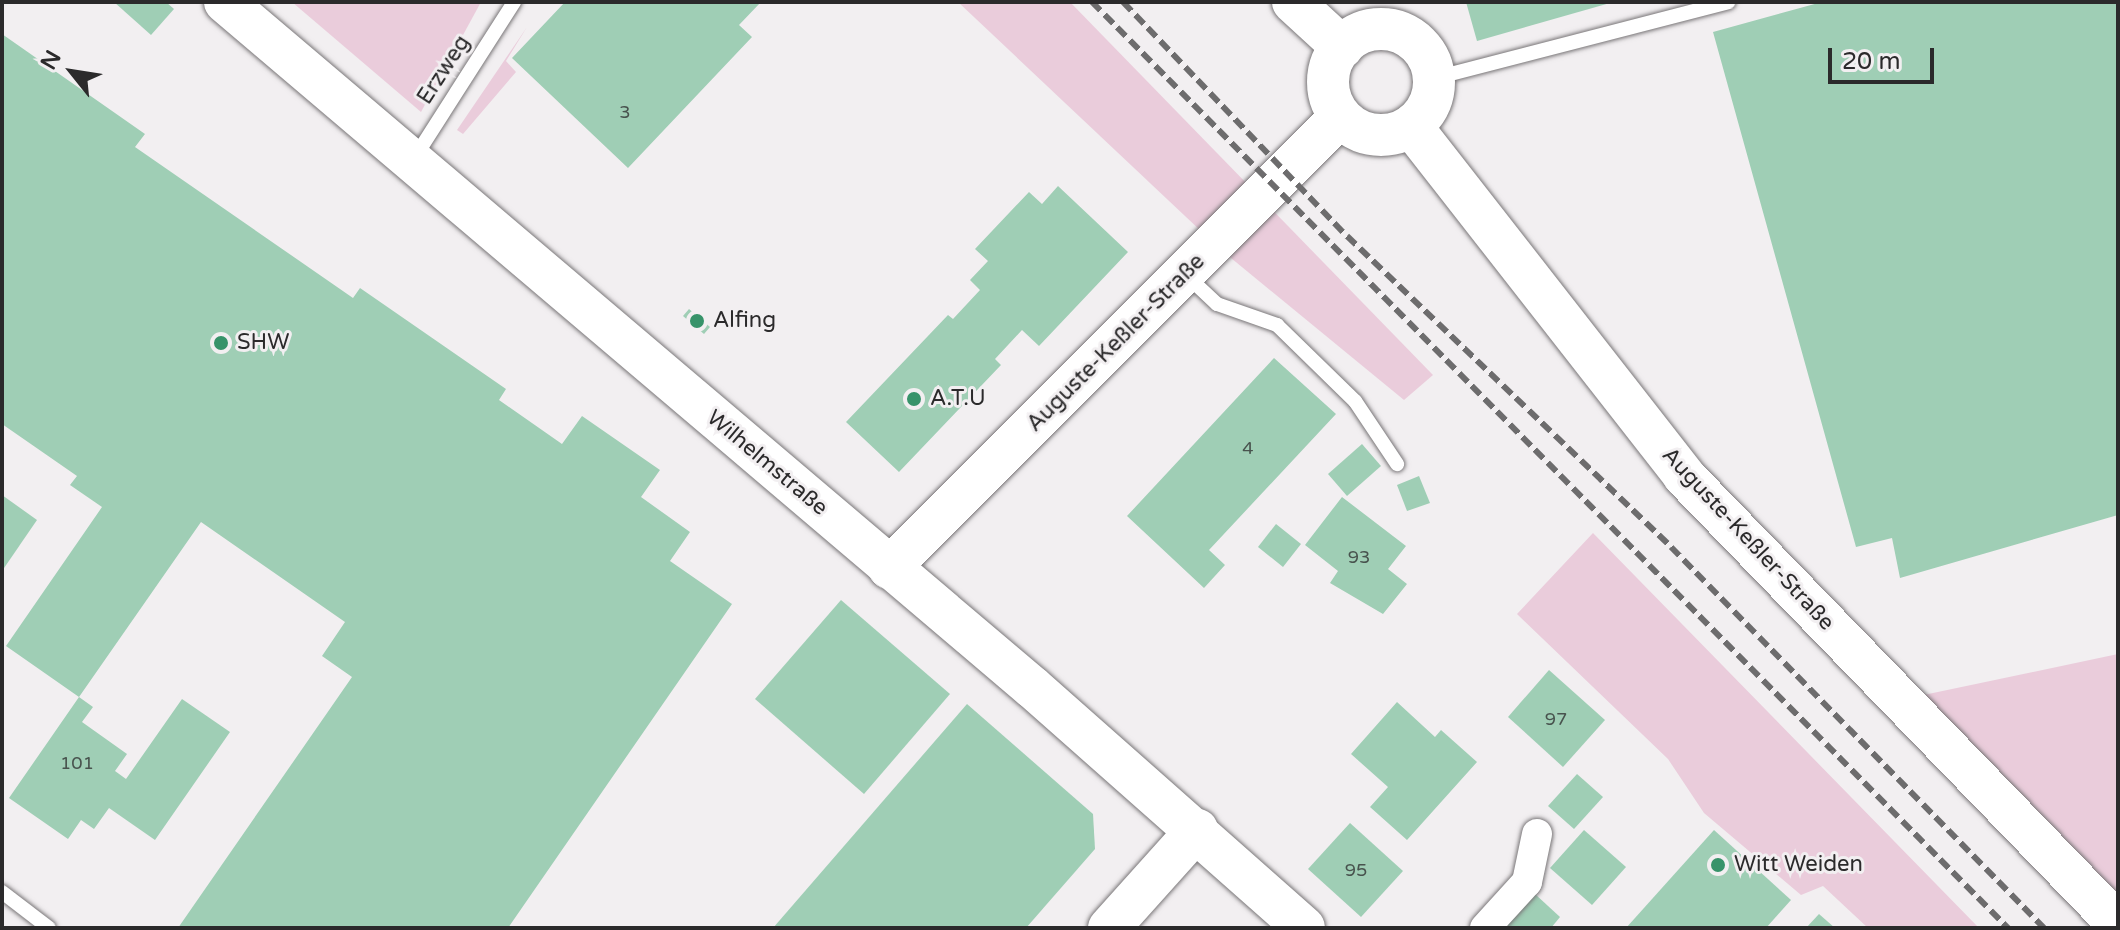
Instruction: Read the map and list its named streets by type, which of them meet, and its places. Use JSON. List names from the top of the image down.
{
  "streets": {
    "street": ["Auguste-Keßler-Straße", "Wilhelmstraße"],
    "lane": ["Erzweg"]
  },
  "crossings": [
    ["Erzweg", "Wilhelmstraße"],
    ["Auguste-Keßler-Straße", "Wilhelmstraße"]
  ],
  "places": [
    "Alfing",
    "SHW",
    "A.T.U",
    "Witt Weiden"
  ],
  "house_numbers": [
    "3",
    "4",
    "93",
    "97",
    "101",
    "95"
  ],
  "scale_bar": "20 m",
  "north": "top left"
}
